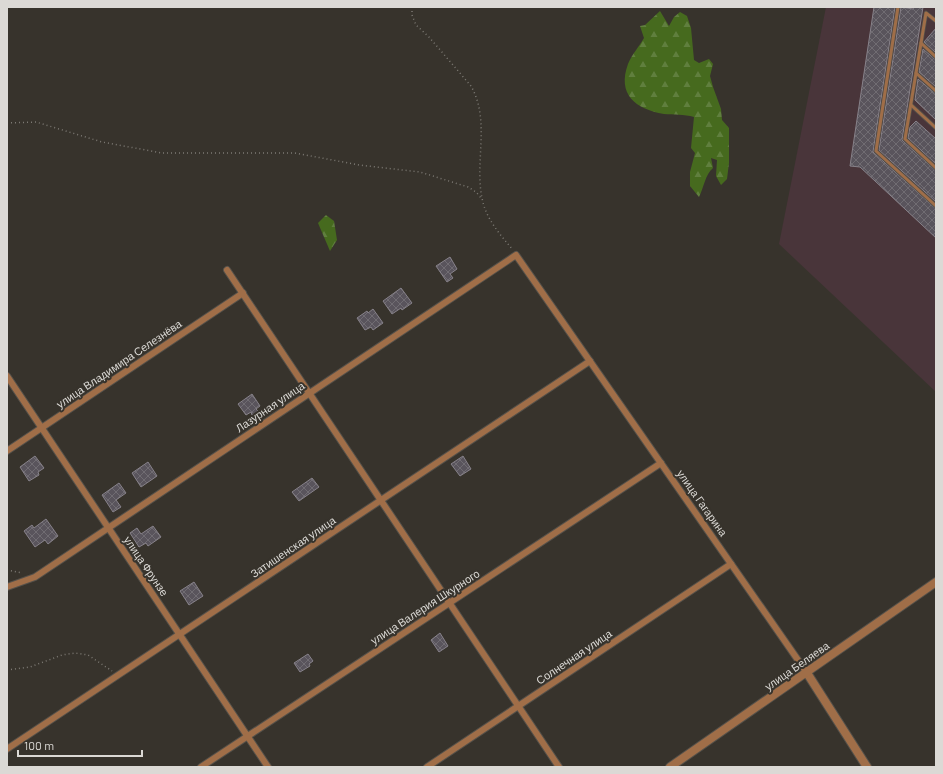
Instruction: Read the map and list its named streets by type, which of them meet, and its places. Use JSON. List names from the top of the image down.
{
  "streets": {
    "street": [
      "улица Владимира Селезнёва",
      "Лазурная улица",
      "улица Гагарина",
      "Затишенская улица",
      "улица Фрунзе",
      "улица Валерия Шкурного",
      "Солнечная улица",
      "улица Беляева"
    ]
  },
  "crossings": [
    ["улица Владимира Селезнёва", "улица Фрунзе"],
    ["Лазурная улица", "улица Гагарина"],
    ["Лазурная улица", "улица Фрунзе"],
    ["улица Гагарина", "Затишенская улица"],
    ["улица Гагарина", "улица Валерия Шкурного"],
    ["улица Гагарина", "Солнечная улица"],
    ["улица Гагарина", "улица Беляева"],
    ["Затишенская улица", "улица Фрунзе"],
    ["улица Фрунзе", "улица Валерия Шкурного"]
  ],
  "scale_bar": "100 m"
}
